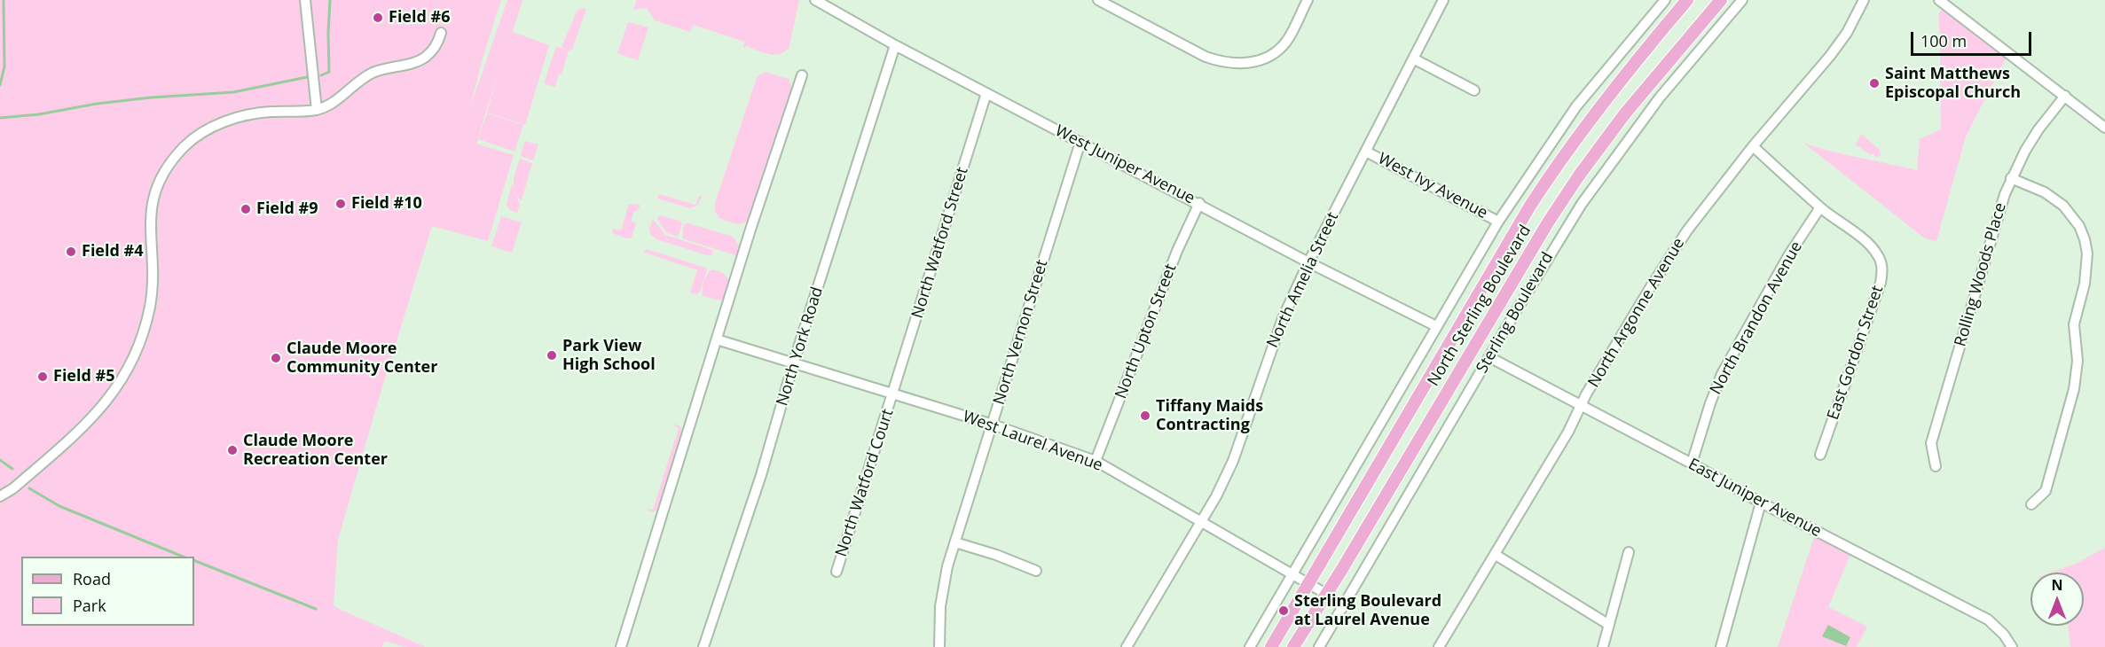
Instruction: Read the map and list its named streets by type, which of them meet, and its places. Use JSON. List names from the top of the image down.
{
  "streets": {
    "main road": ["North Sterling Boulevard"],
    "street": [
      "West Juniper Avenue",
      "West Ivy Avenue",
      "North Watford Street",
      "Rolling Woods Place",
      "North Amelia Street",
      "Sterling Boulevard",
      "North Argonne Avenue",
      "North Brandon Avenue",
      "North Upton Street",
      "North Vernon Street",
      "North York Road",
      "East Gordon Street",
      "West Laurel Avenue",
      "North Watford Court",
      "East Juniper Avenue"
    ]
  },
  "crossings": [
    ["West Juniper Avenue", "North Watford Street"],
    ["West Juniper Avenue", "North Amelia Street"],
    ["West Juniper Avenue", "North Upton Street"],
    ["West Juniper Avenue", "North Vernon Street"],
    ["West Juniper Avenue", "North York Road"],
    ["West Ivy Avenue", "North Amelia Street"],
    ["North Watford Street", "West Laurel Avenue"],
    ["North Watford Street", "North Watford Court"],
    ["North Amelia Street", "West Laurel Avenue"],
    ["North Sterling Boulevard", "West Laurel Avenue"],
    ["Sterling Boulevard", "East Juniper Avenue"],
    ["North Argonne Avenue", "East Gordon Street"],
    ["North Argonne Avenue", "East Juniper Avenue"],
    ["North Brandon Avenue", "East Gordon Street"],
    ["North Brandon Avenue", "East Juniper Avenue"],
    ["North Upton Street", "West Laurel Avenue"],
    ["North Vernon Street", "West Laurel Avenue"],
    ["North York Road", "West Laurel Avenue"],
    ["West Laurel Avenue", "North Watford Court"]
  ],
  "places": [
    "Field #6",
    "Saint Matthews Episcopal Church",
    "Field #10",
    "Field #9",
    "Field #4",
    "Park View High School",
    "Claude Moore Community Center",
    "Field #5",
    "Tiffany Maids Contracting",
    "Claude Moore Recreation Center",
    "Sterling Boulevard at Laurel Avenue"
  ],
  "legend": ["Road", "Park"],
  "scale_bar": "100 m",
  "north": "top"
}
